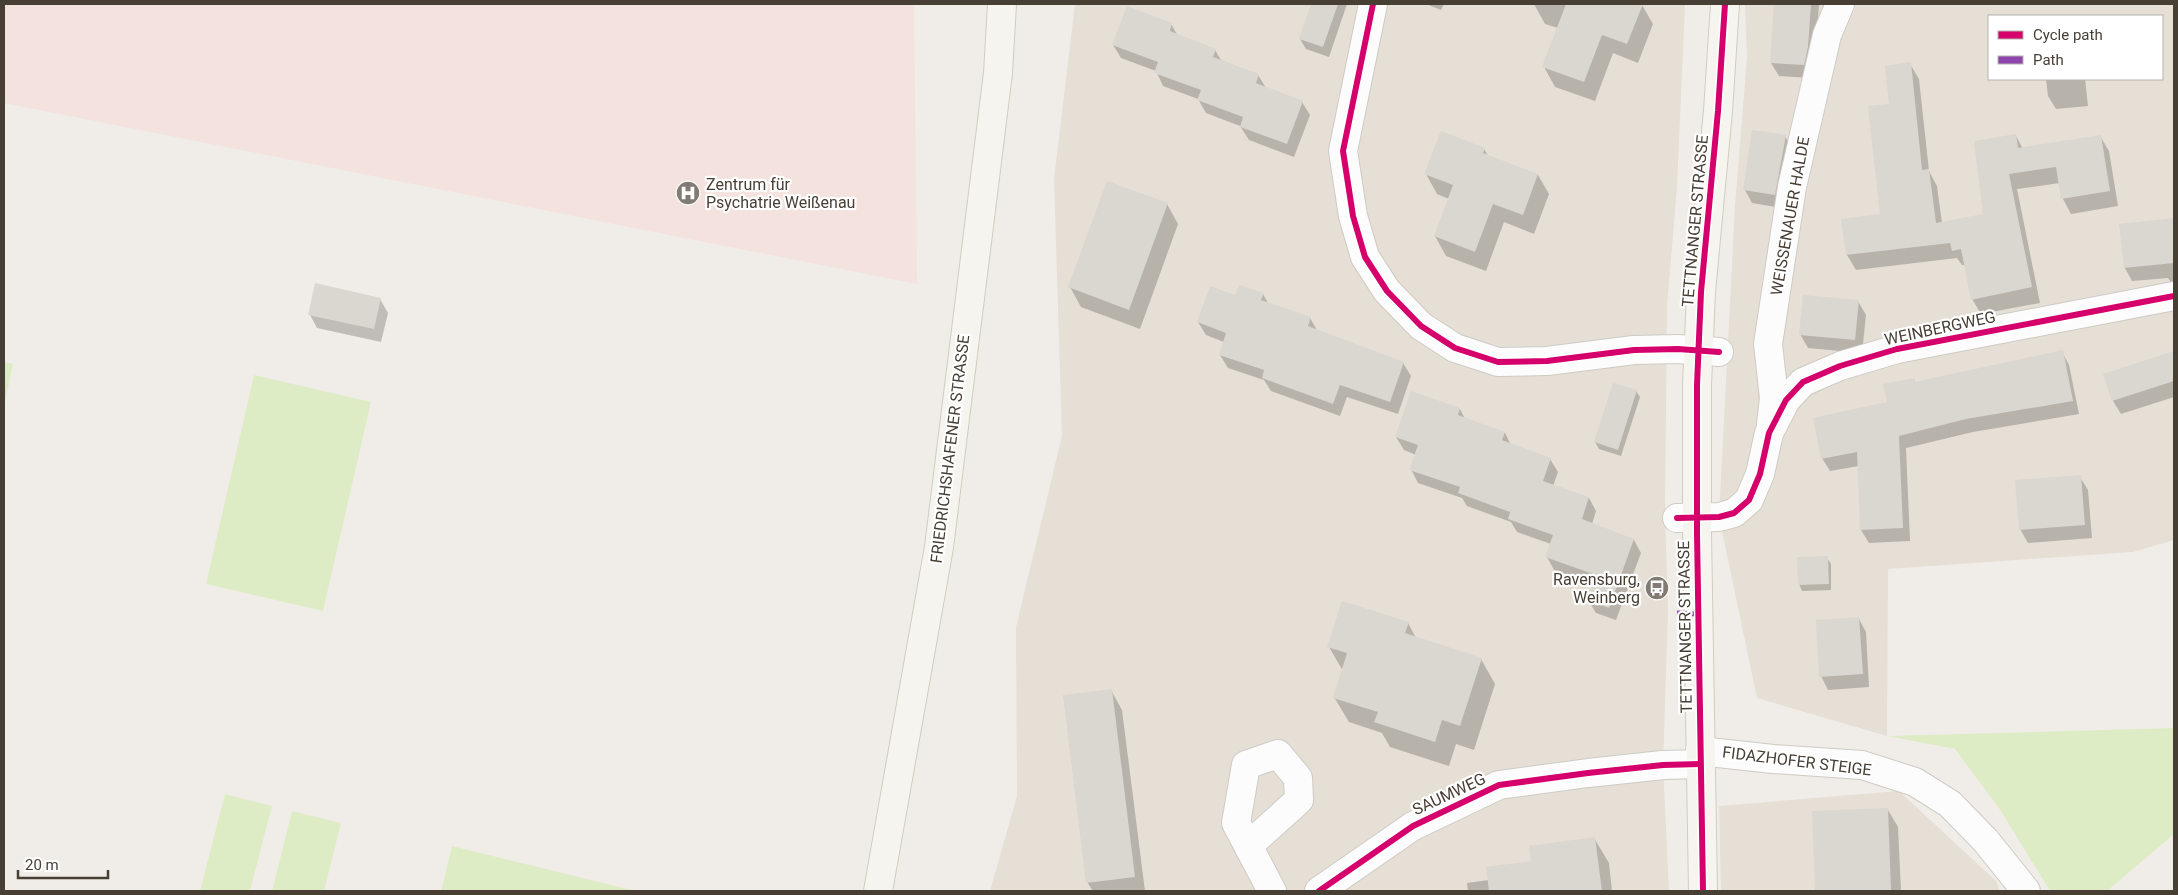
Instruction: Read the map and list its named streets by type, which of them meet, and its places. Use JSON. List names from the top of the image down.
{
  "streets": {
    "main road": ["TETTNANGER STRASSE", "FRIEDRICHSHAFENER STRASSE"],
    "street": [
      "WEISSENAUER HALDE",
      "WEINBERGWEG",
      "FIDAZHOFER STEIGE",
      "SAUMWEG"
    ]
  },
  "crossings": [
    ["WEISSENAUER HALDE", "WEINBERGWEG"],
    ["TETTNANGER STRASSE", "WEINBERGWEG"],
    ["TETTNANGER STRASSE", "FIDAZHOFER STEIGE"],
    ["TETTNANGER STRASSE", "SAUMWEG"],
    ["FIDAZHOFER STEIGE", "SAUMWEG"]
  ],
  "places": {
    "hospital": ["Zentrum für Psychatrie Weißenau"],
    "bus stop": ["Ravensburg, Weinberg"]
  },
  "legend": ["Cycle path", "Path"],
  "scale_bar": "20 m"
}
